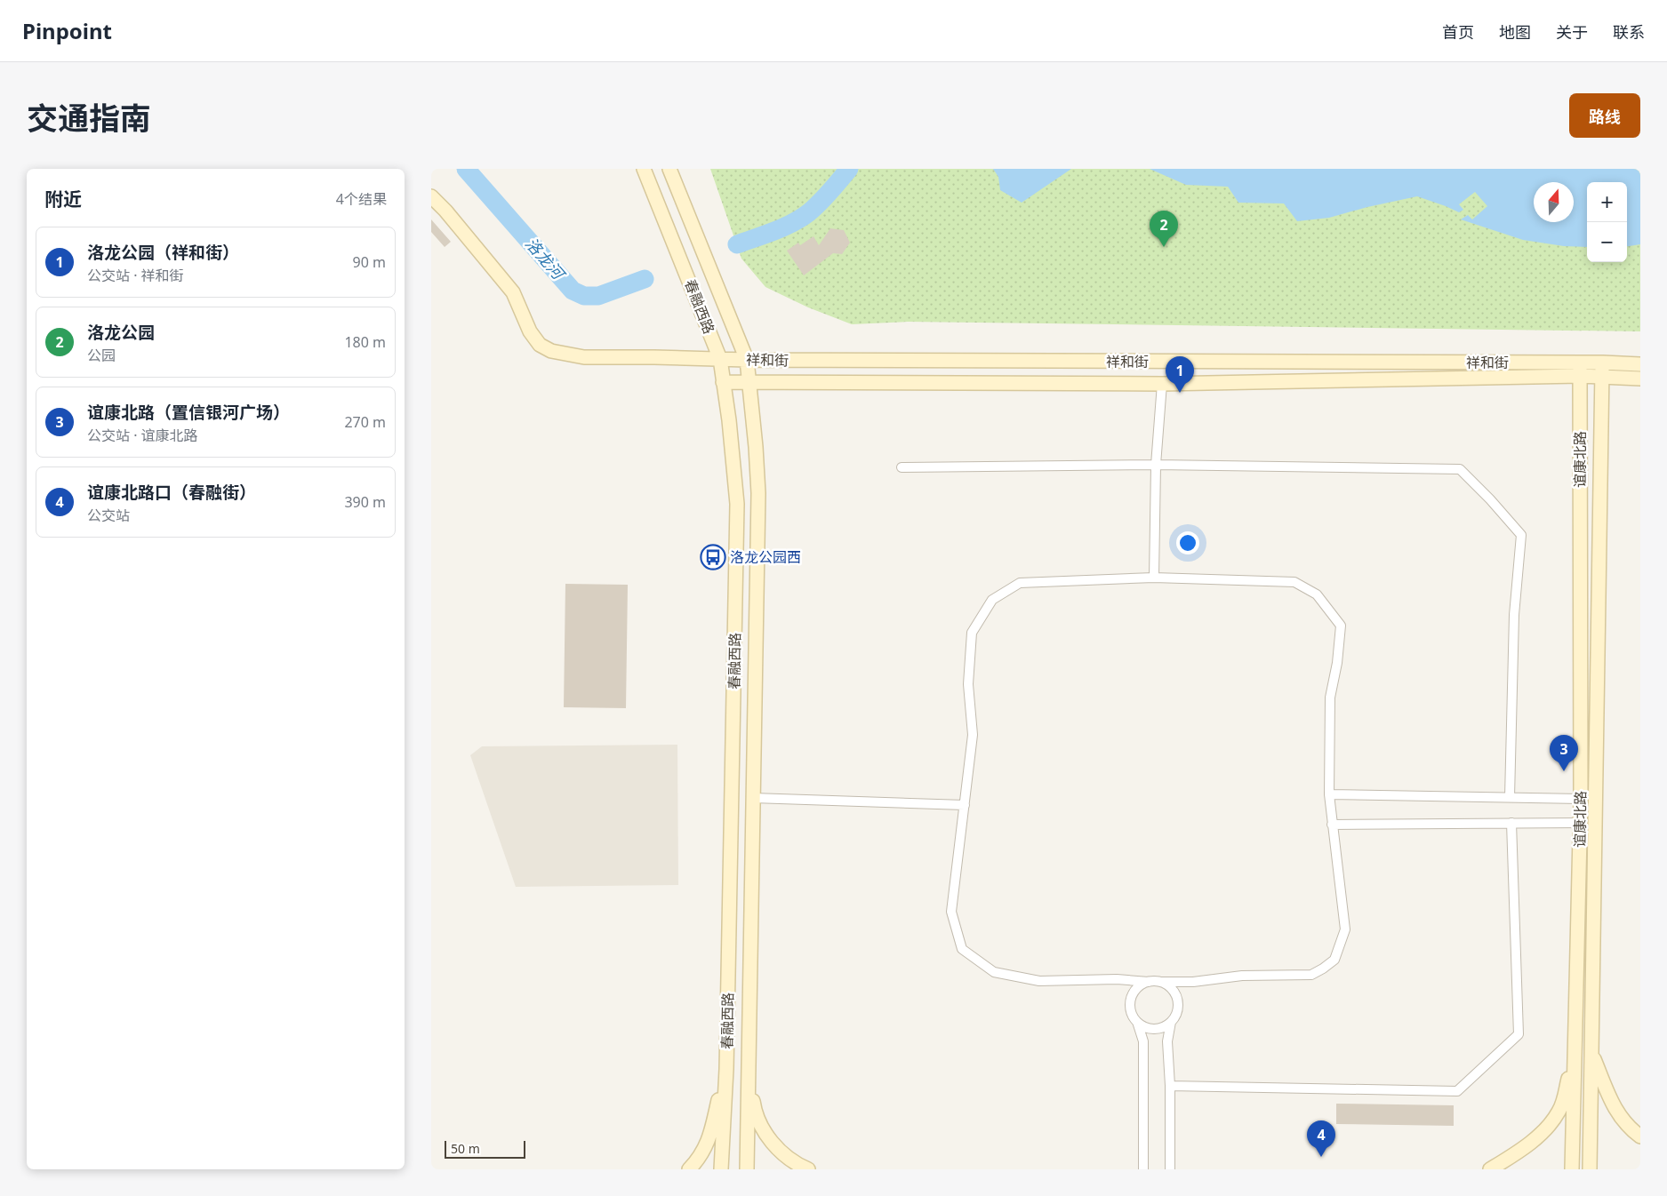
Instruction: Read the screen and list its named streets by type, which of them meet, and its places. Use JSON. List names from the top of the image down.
{
  "streets": {
    "main road": ["春融西路", "祥和街", "谊康北路"]
  },
  "crossings": [
    ["春融西路", "祥和街"],
    ["祥和街", "谊康北路"]
  ],
  "water": ["洛龙河"],
  "places": {
    "bus stop": ["洛龙公园西"]
  },
  "scale_bar": "50 m",
  "north": "top",
  "page": {
    "header": "Pinpoint",
    "nav": [
      "首页",
      "地图",
      "关于",
      "联系"
    ],
    "title": "交通指南",
    "buttons": "路线",
    "heading": ["附近", "4个结果"],
    "map_buttons": ["+", "−"],
    "pins": [
      "2",
      "1",
      "3",
      "4"
    ],
    "list": [
      {
        "mark": "1",
        "name": "洛龙公园（祥和街）",
        "note": "公交站 · 祥和街",
        "value": "90 m"
      },
      {
        "mark": "2",
        "name": "洛龙公园",
        "note": "公园",
        "value": "180 m"
      },
      {
        "mark": "3",
        "name": "谊康北路（置信银河广场）",
        "note": "公交站 · 谊康北路",
        "value": "270 m"
      },
      {
        "mark": "4",
        "name": "谊康北路口（春融街）",
        "note": "公交站",
        "value": "390 m"
      }
    ],
    "scale": "50 m"
  }
}
